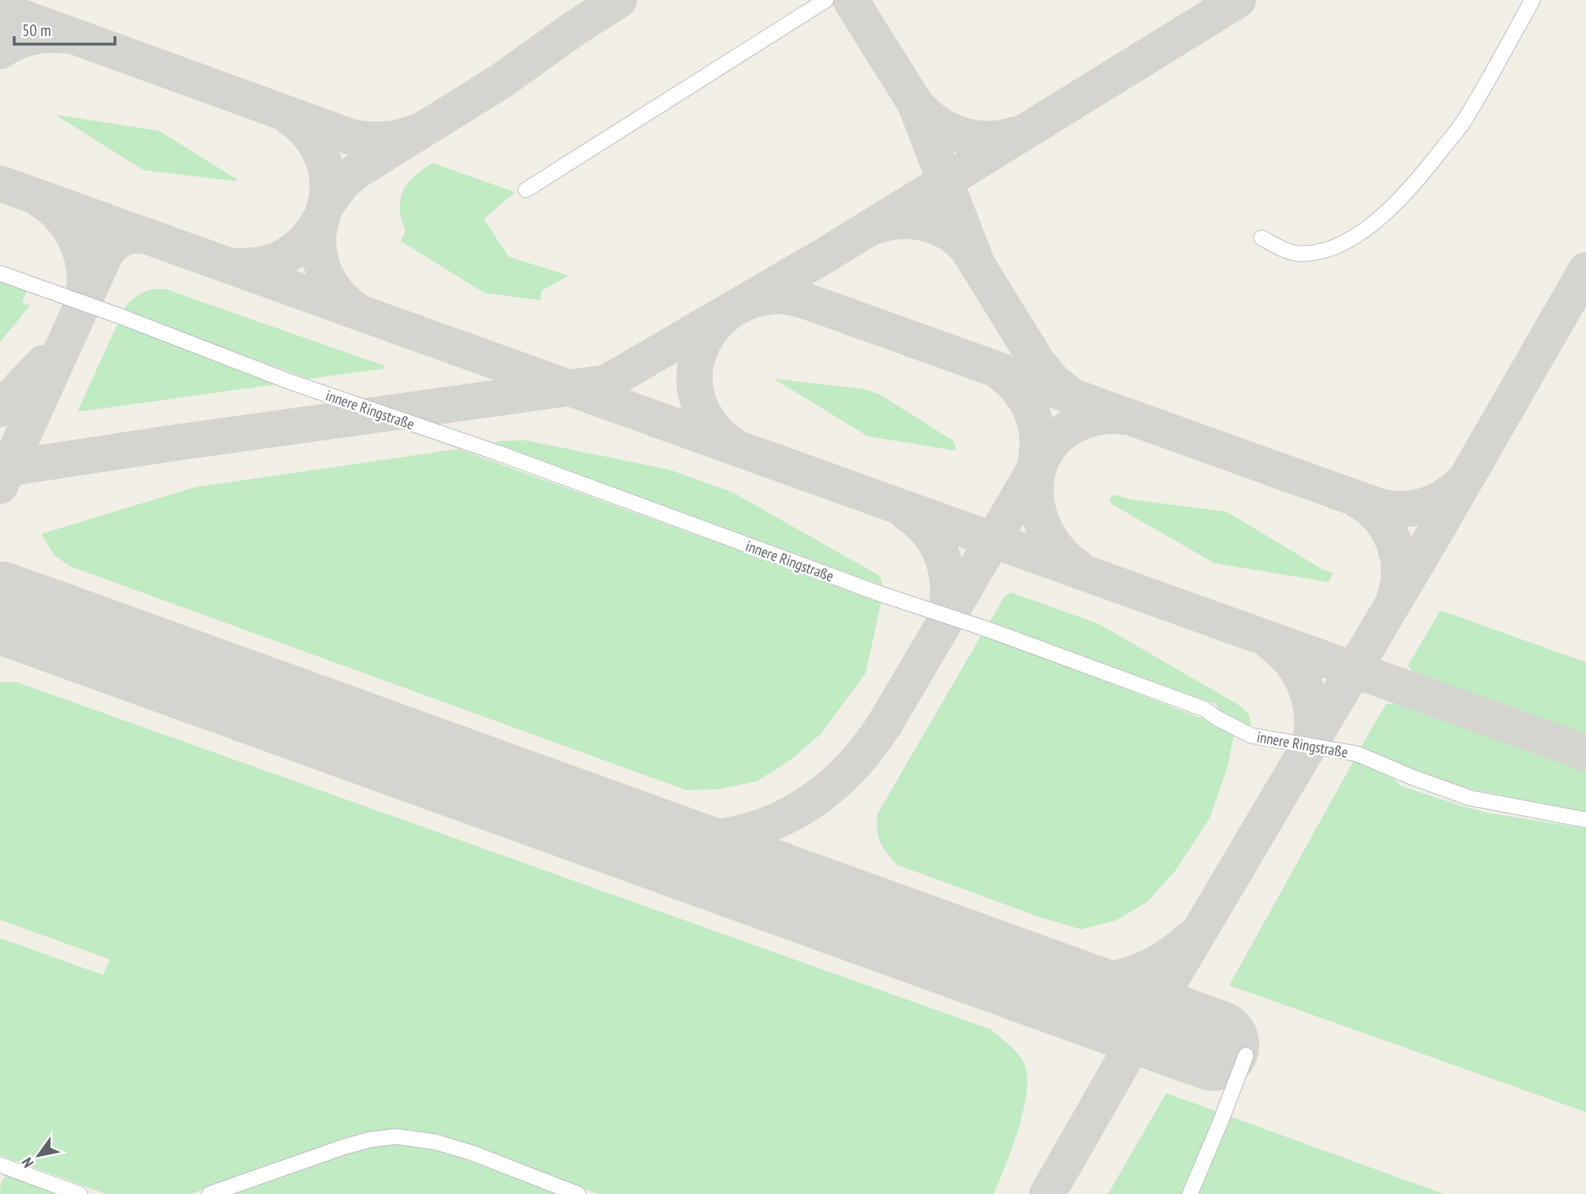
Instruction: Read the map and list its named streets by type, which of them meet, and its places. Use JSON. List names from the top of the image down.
{
  "streets": {
    "lane": ["innere Ringstraße"]
  },
  "scale_bar": "50 m",
  "north": "bottom left"
}
